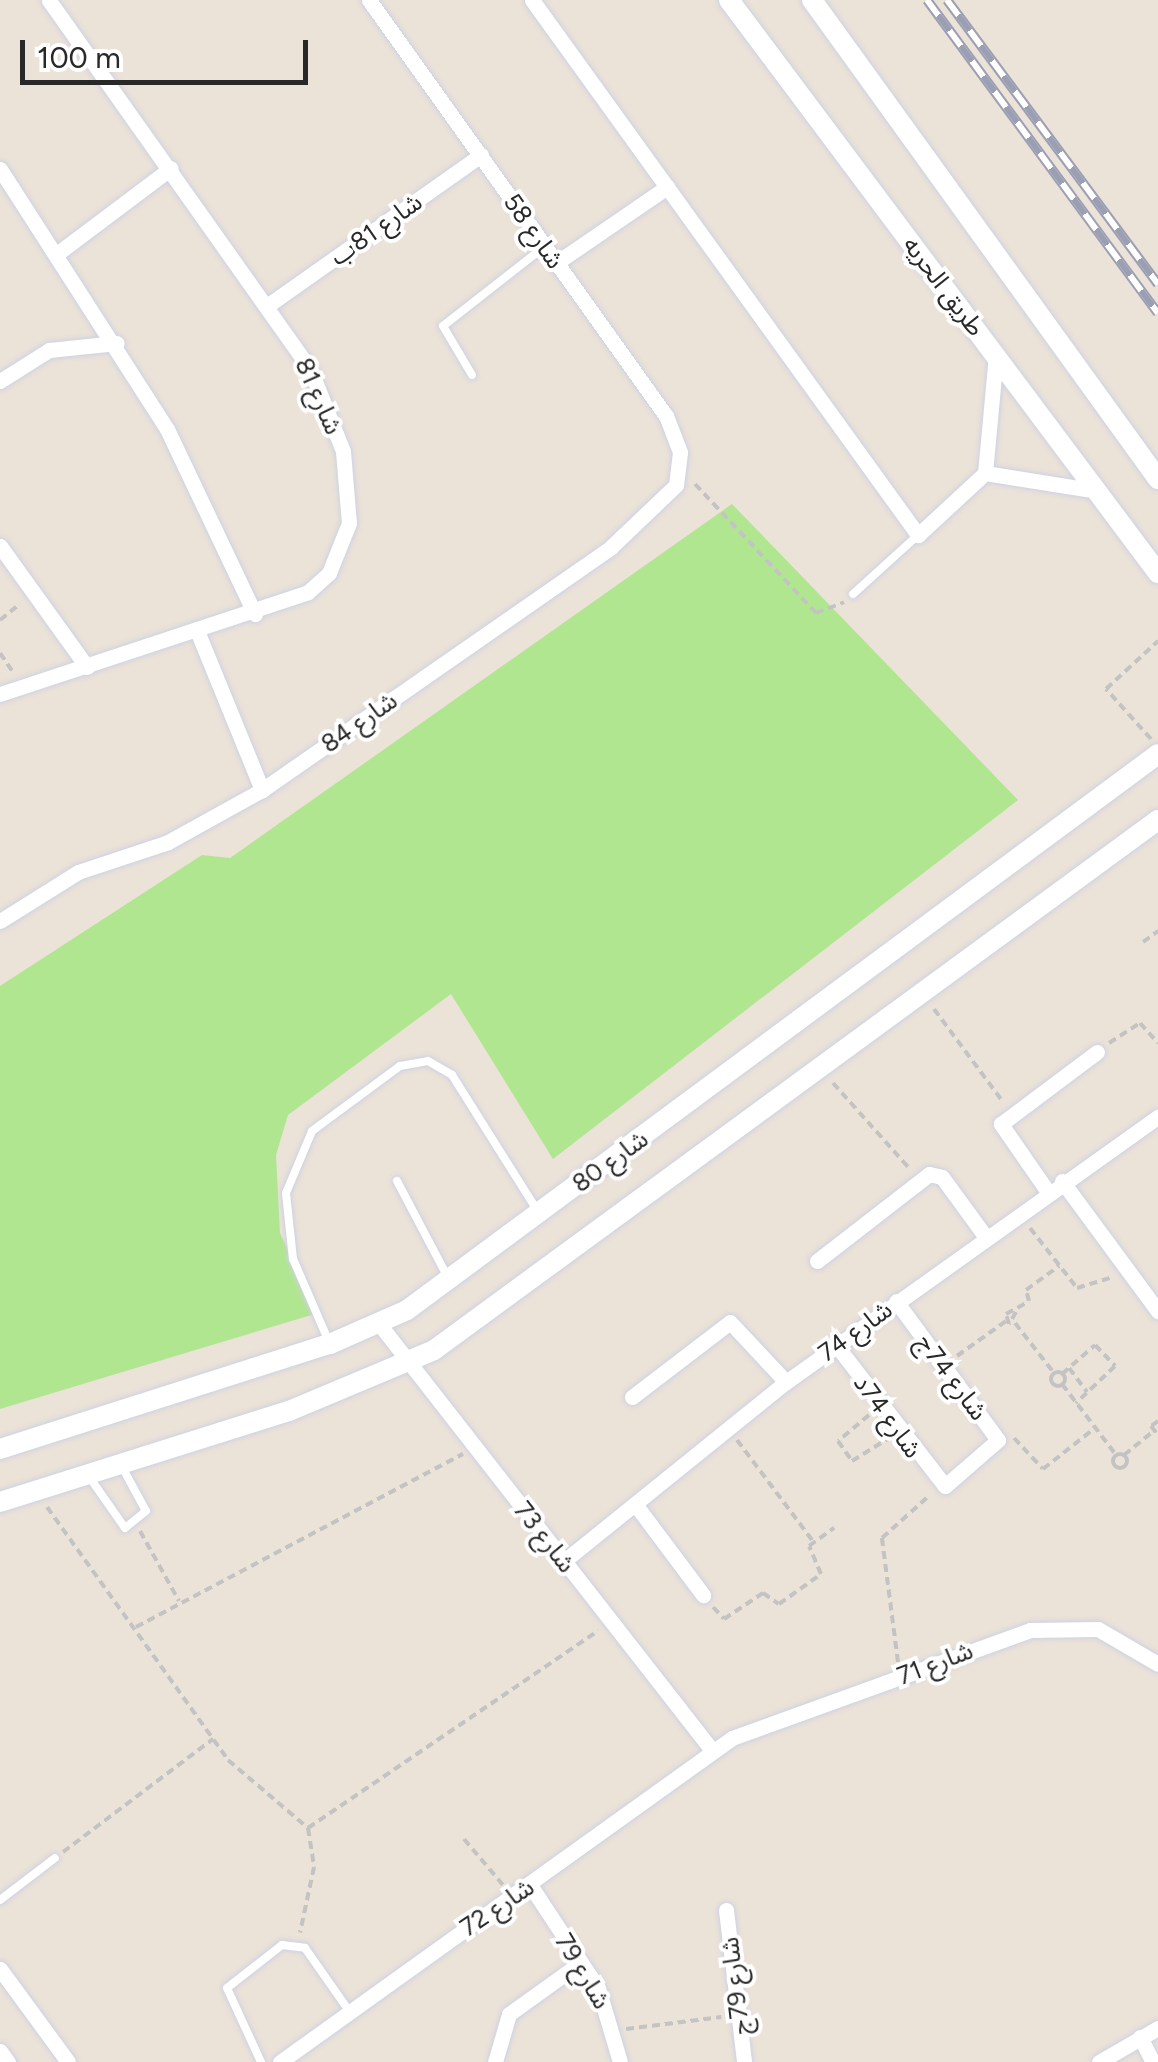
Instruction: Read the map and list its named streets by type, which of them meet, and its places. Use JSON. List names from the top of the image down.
{
  "streets": {
    "street": [
      "شارع 81ب",
      "شارع 58",
      "طريق الحريه",
      "شارع 81",
      "شارع 84",
      "شارع 80",
      "شارع 74",
      "شارع 74ج",
      "شارع 74د",
      "شارع 73",
      "شارع 71",
      "شارع 72",
      "شارع 79",
      "شارع 79ج"
    ]
  },
  "crossings": [
    ["شارع 81ب", "شارع 58"],
    ["شارع 81ب", "شارع 81"],
    ["شارع 58", "شارع 84"],
    ["شارع 80", "شارع 73"],
    ["شارع 74", "شارع 74ج"],
    ["شارع 74", "شارع 74د"],
    ["شارع 74", "شارع 73"],
    ["شارع 74ج", "شارع 74د"],
    ["شارع 73", "شارع 71"],
    ["شارع 73", "شارع 72"],
    ["شارع 71", "شارع 72"],
    ["شارع 72", "شارع 79"]
  ],
  "scale_bar": "100 m"
}
